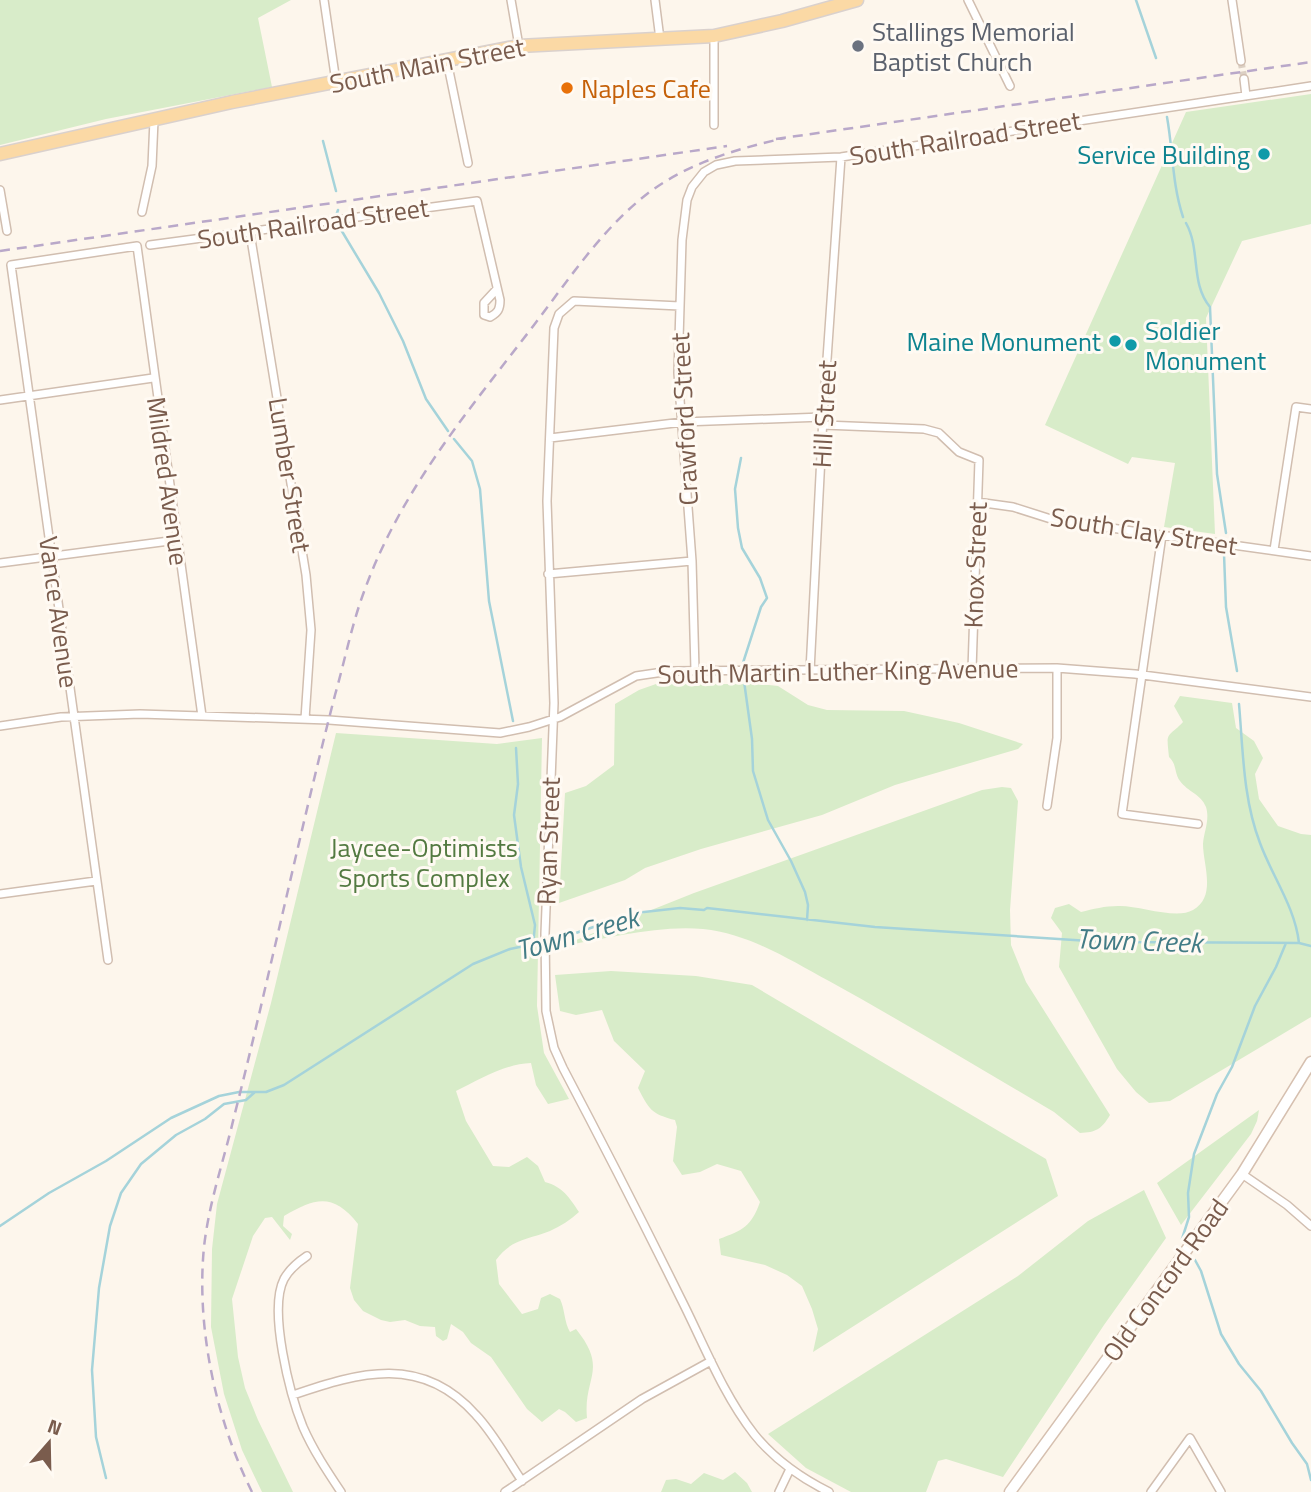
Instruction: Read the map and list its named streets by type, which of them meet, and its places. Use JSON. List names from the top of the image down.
{
  "streets": {
    "main road": ["South Main Street", "Old Concord Road"],
    "street": [
      "South Railroad Street",
      "Hill Street",
      "Crawford Street",
      "Lumber Street",
      "Mildred Avenue",
      "South Clay Street",
      "Knox Street",
      "Vance Avenue",
      "South Martin Luther King Avenue",
      "Ryan Street"
    ]
  },
  "crossings": [
    ["South Railroad Street", "Hill Street"],
    ["South Railroad Street", "Crawford Street"],
    ["South Railroad Street", "Lumber Street"],
    ["Hill Street", "Knox Street"],
    ["Hill Street", "South Martin Luther King Avenue"],
    ["Crawford Street", "South Martin Luther King Avenue"],
    ["Crawford Street", "Ryan Street"],
    ["Lumber Street", "South Martin Luther King Avenue"],
    ["Mildred Avenue", "Vance Avenue"],
    ["Mildred Avenue", "South Martin Luther King Avenue"],
    ["South Clay Street", "Knox Street"],
    ["Knox Street", "South Martin Luther King Avenue"],
    ["Vance Avenue", "South Martin Luther King Avenue"],
    ["South Martin Luther King Avenue", "Ryan Street"]
  ],
  "water": ["Town Creek"],
  "parks": ["Jaycee-Optimists Sports Complex"],
  "places": [
    "Stallings Memorial Baptist Church",
    "Naples Cafe",
    "Service Building",
    "Maine Monument",
    "Soldier Monument"
  ],
  "north": "top"
}
